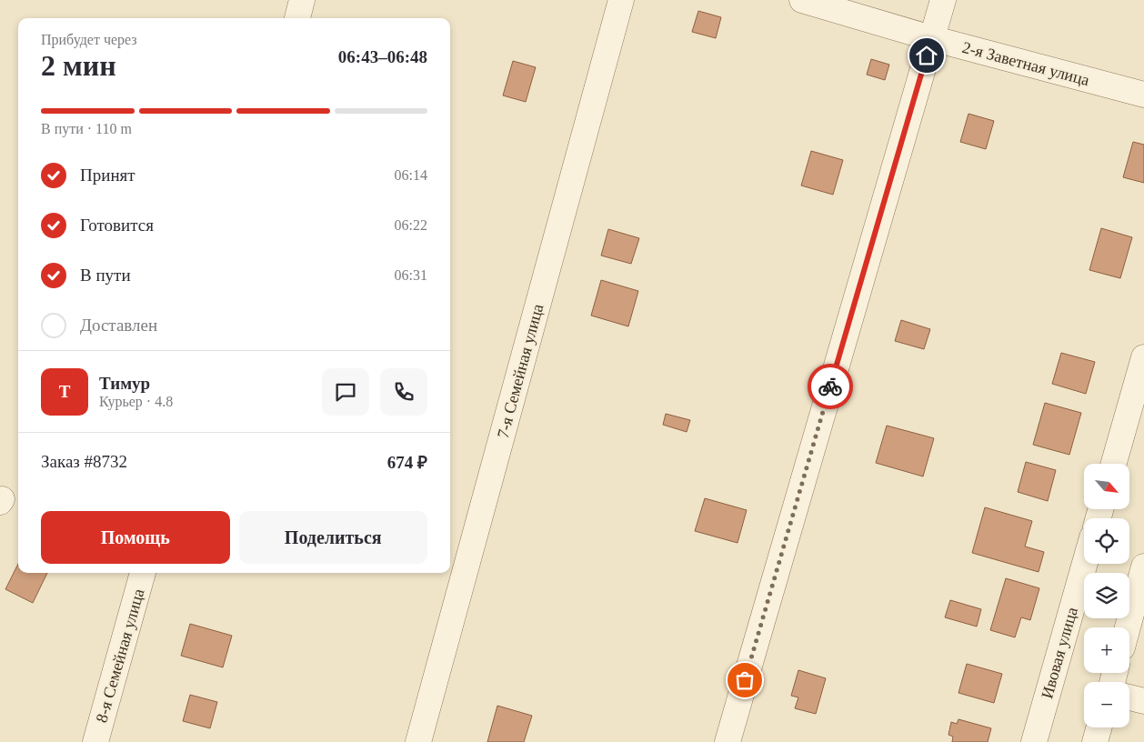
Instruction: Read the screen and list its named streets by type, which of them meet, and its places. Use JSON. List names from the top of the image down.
{
  "streets": {
    "street": [
      "2-я Заветная улица",
      "7-я Семейная улица",
      "Ивовая улица",
      "8-я Семейная улица"
    ]
  },
  "north": "bottom right",
  "page": {
    "heading": ["2 мин", "Прибудет через", "06:43–06:48"],
    "panel": [
      "Тимур",
      "Курьер · 4.8",
      "Заказ #8732",
      "674 ₽"
    ],
    "bar": "В пути · 110 m",
    "list": [
      ["Принят", "06:14"],
      ["Готовится", "06:22"],
      ["В пути", "06:31"],
      "Доставлен"
    ],
    "round": "Т",
    "map_buttons": ["+", "−"],
    "buttons": ["Помощь", "Поделиться"]
  }
}
